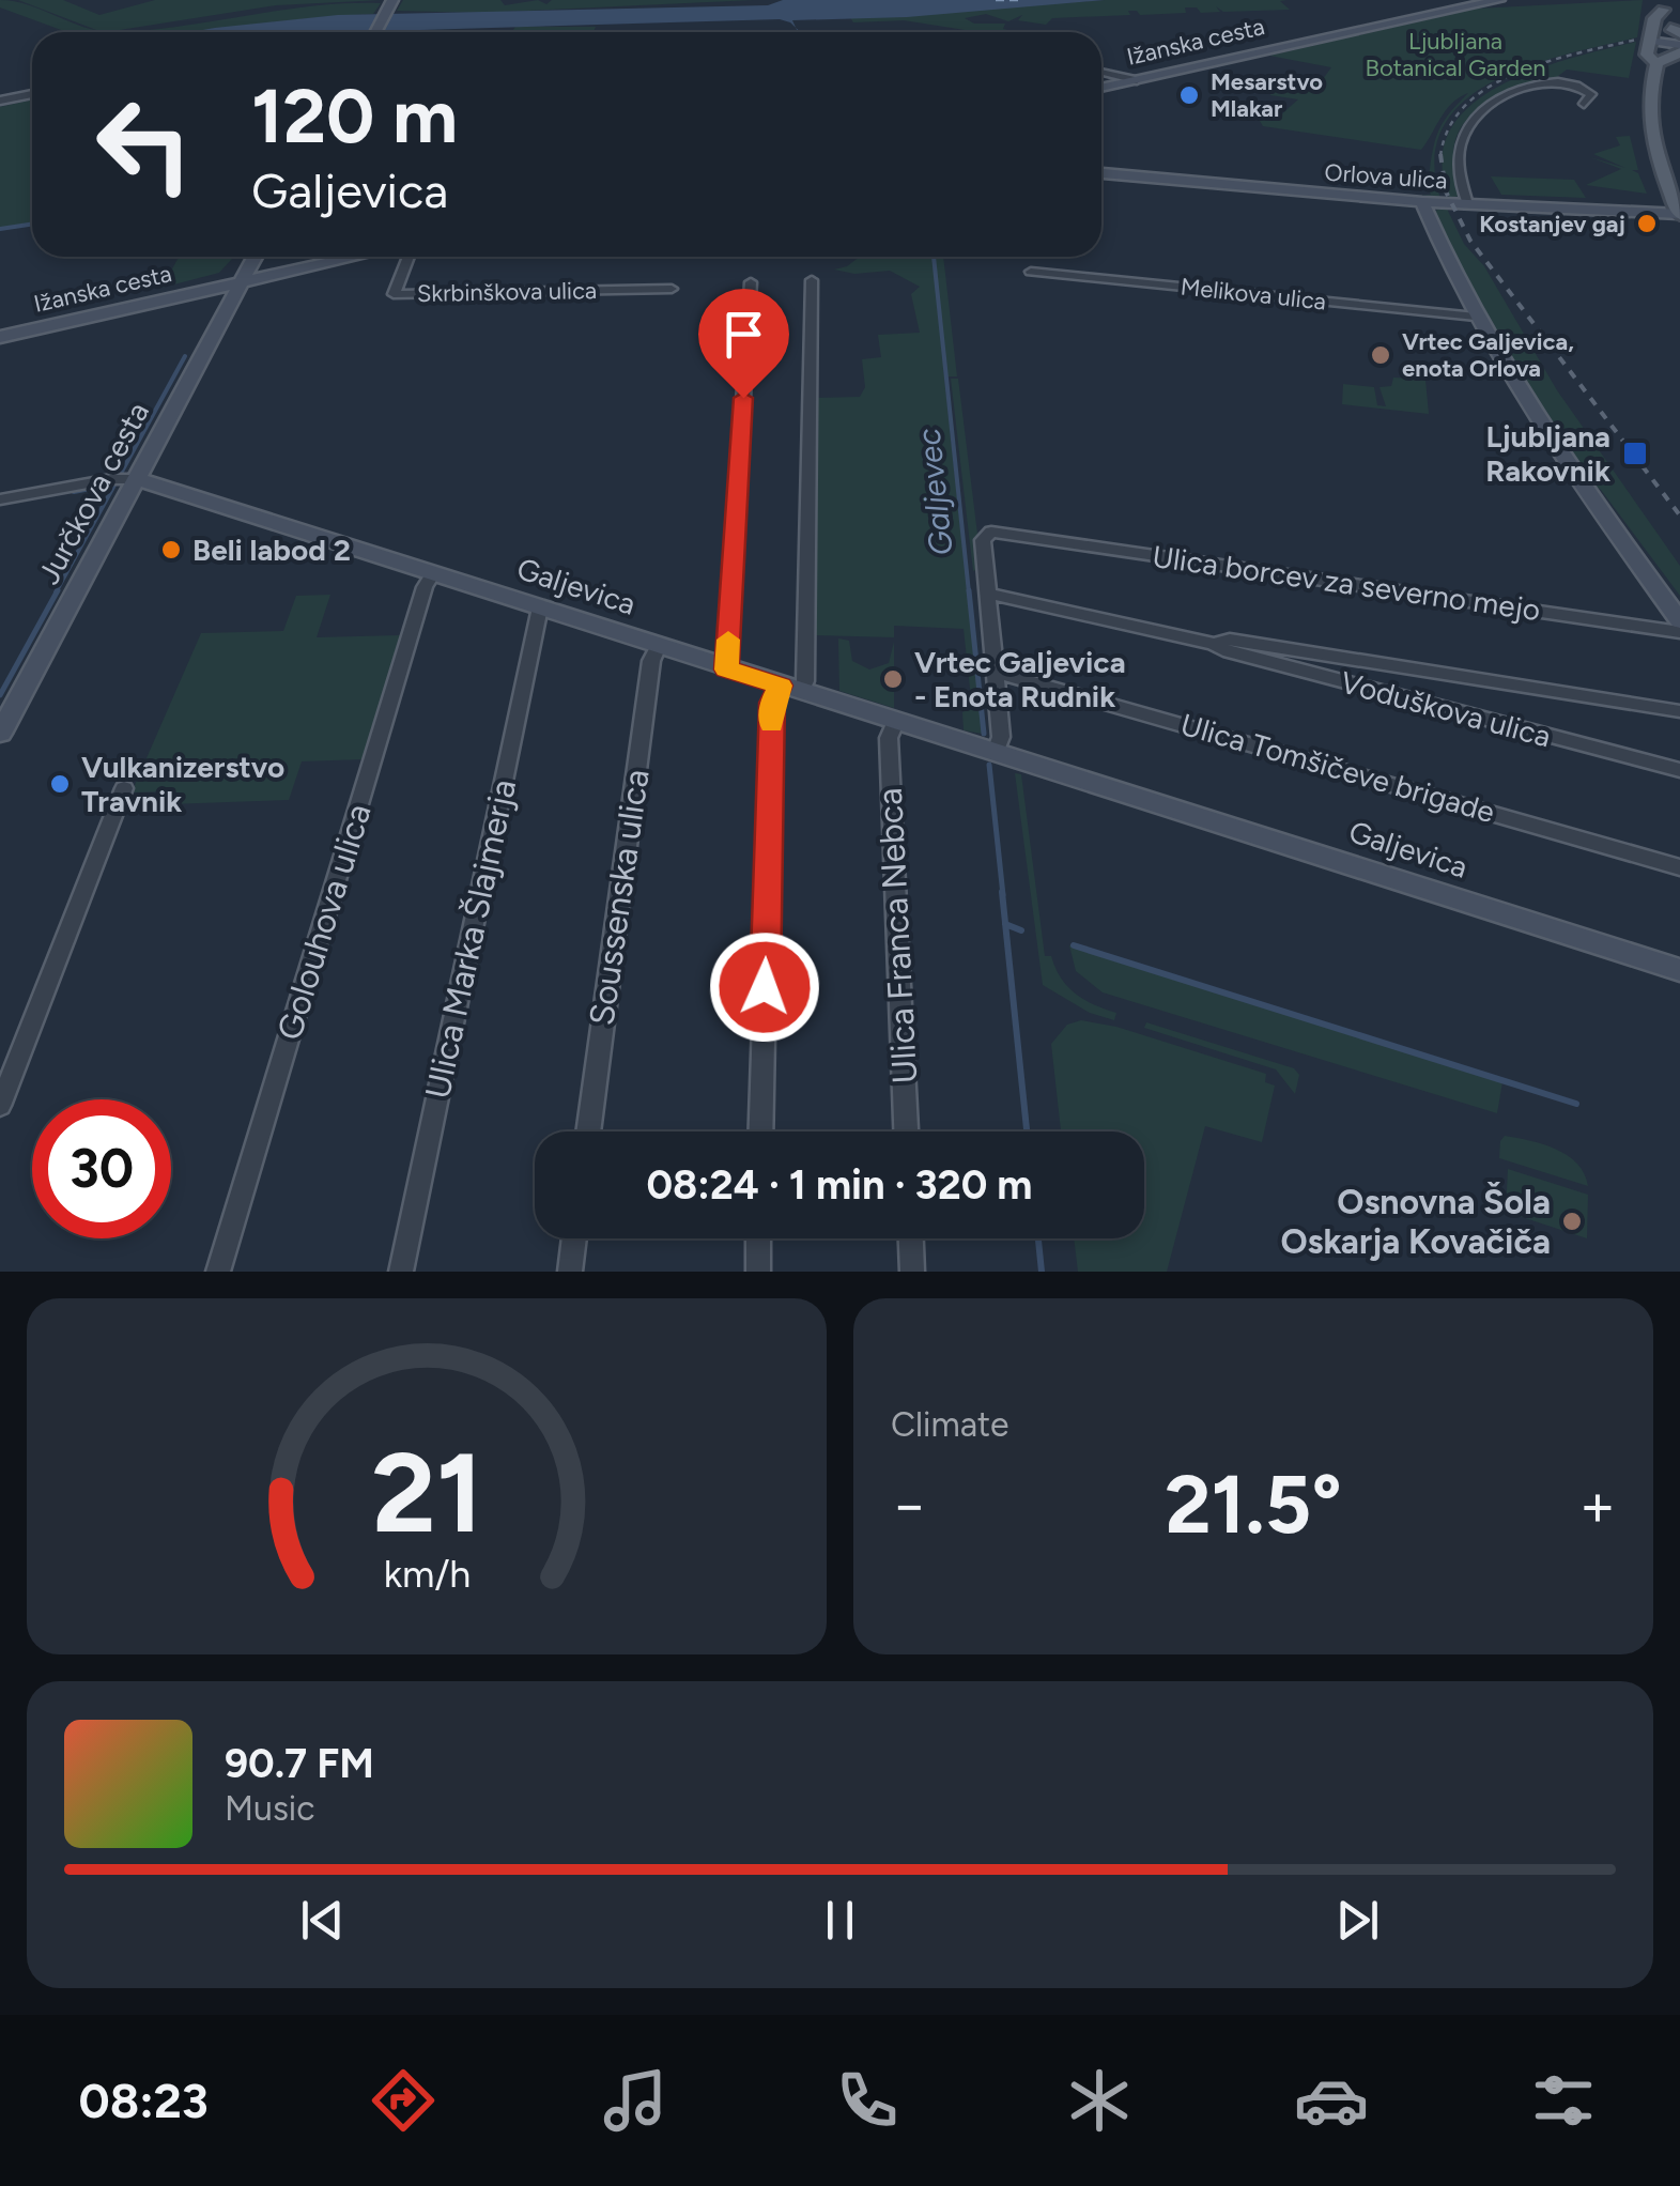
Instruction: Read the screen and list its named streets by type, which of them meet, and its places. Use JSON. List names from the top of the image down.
{
  "streets": {
    "street": [
      "Ižanska cesta",
      "Orlova ulica",
      "Skrbinškova ulica",
      "Melikova ulica",
      "Jurčkova cesta",
      "Ulica borcev za severno mejo",
      "Galjevica",
      "Voduškova ulica",
      "Ulica Tomšičeve brigade",
      "Soussenska ulica",
      "Golouhova ulica",
      "Ulica Franca Nebca",
      "Ulica Marka Šlajmerja"
    ]
  },
  "crossings": [
    ["Ižanska cesta", "Jurčkova cesta"],
    ["Jurčkova cesta", "Galjevica"],
    ["Ulica borcev za severno mejo", "Voduškova ulica"],
    ["Galjevica", "Soussenska ulica"],
    ["Galjevica", "Golouhova ulica"],
    ["Galjevica", "Ulica Franca Nebca"],
    ["Galjevica", "Ulica Marka Šlajmerja"]
  ],
  "water": ["Galjevec"],
  "parks": ["Ljubljana Botanical Garden"],
  "places": {
    "other": [
      "Mesarstvo Mlakar",
      "Kostanjev gaj",
      "Vrtec Galjevica, enota Orlova",
      "Beli labod 2",
      "Vrtec Galjevica - Enota Rudnik",
      "Vulkanizerstvo Travnik",
      "Osnovna Šola Oskarja Kovačiča"
    ],
    "transit": ["Ljubljana Rakovnik"]
  },
  "page": {
    "turn": ["120 m", "Galjevica"],
    "limit": "30",
    "trip": "08:24 · 1 min · 320 m",
    "tile": "Climate",
    "heat": ["−", "21.5°", "+"],
    "song": ["90.7 FM", "Music"],
    "tabs": "08:23",
    "gauge": ["21", "km/h"]
  }
}
